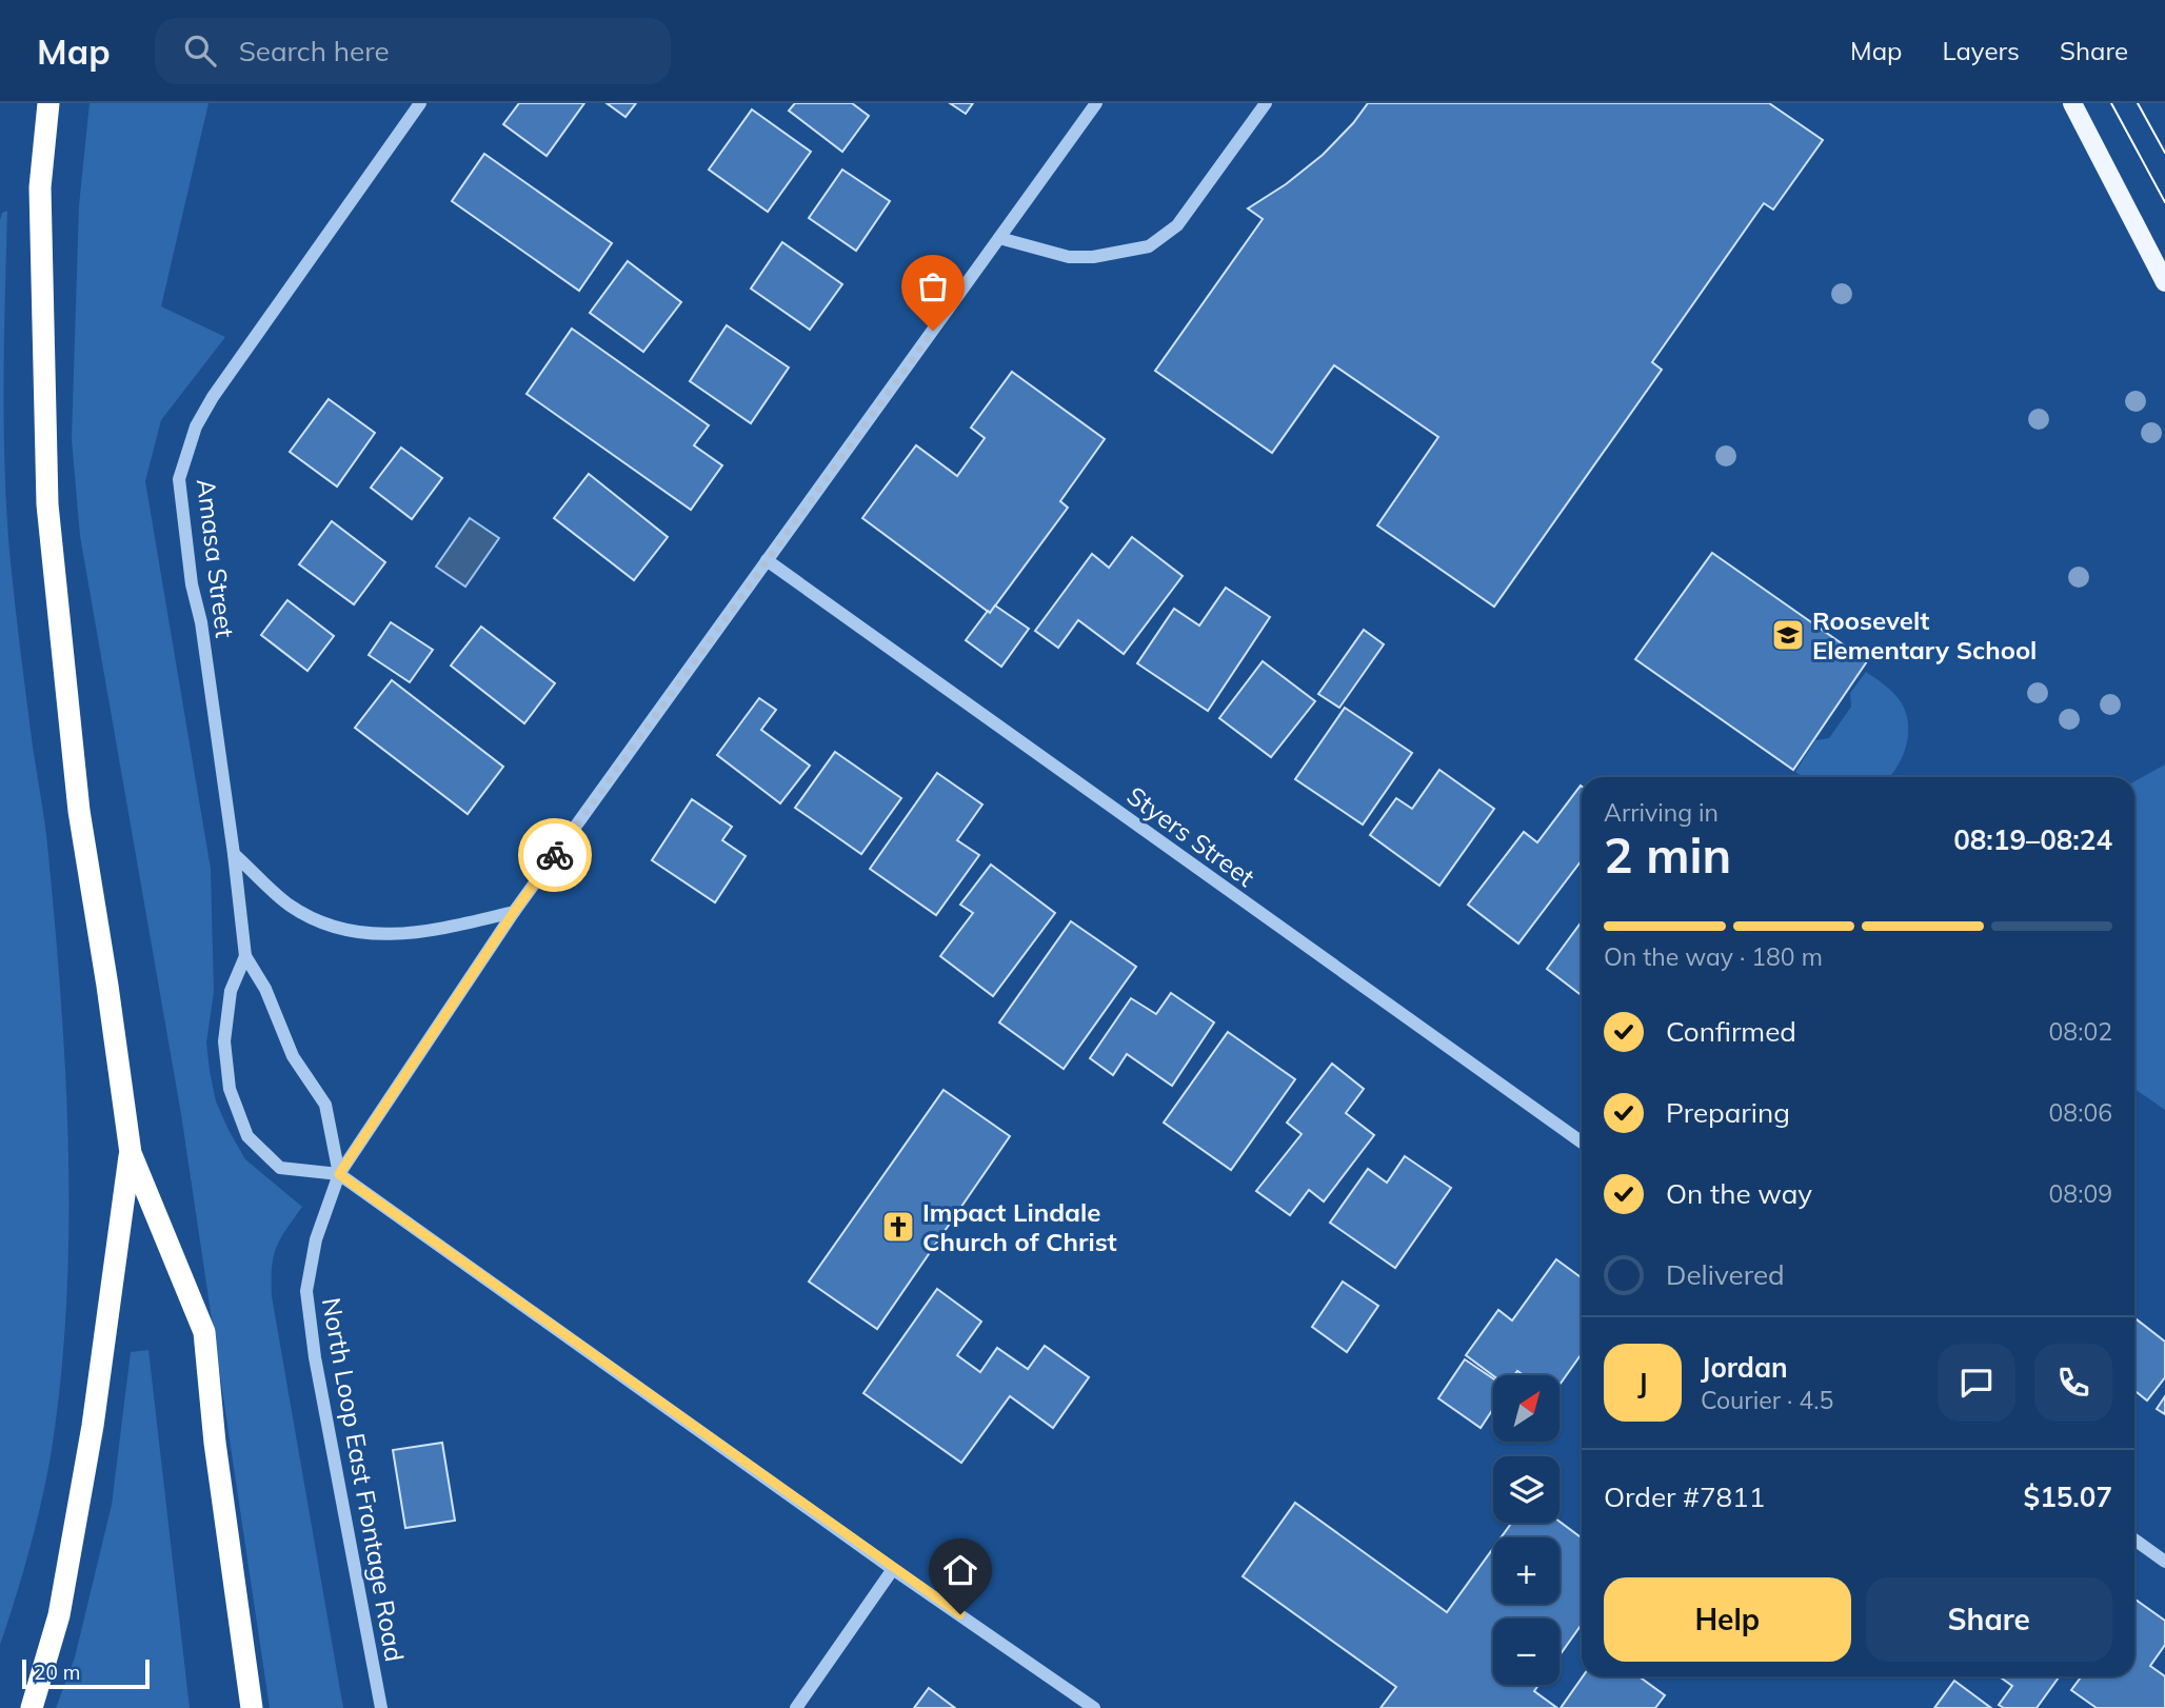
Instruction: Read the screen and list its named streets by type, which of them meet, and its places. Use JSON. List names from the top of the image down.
{
  "streets": {
    "street": ["Amasa Street", "Styers Street", "North Loop East Frontage Road"]
  },
  "crossings": [
    ["Amasa Street", "North Loop East Frontage Road"],
    ["Styers Street", "North Loop East Frontage Road"]
  ],
  "places": {
    "school or university": ["Roosevelt Elementary School"],
    "church": ["Impact Lindale Church of Christ"]
  },
  "scale_bar": "20 m",
  "north": "top right",
  "page": {
    "header": "Map",
    "search": "Search here",
    "nav": ["Map", "Layers", "Share"],
    "heading": ["2 min", "Arriving in", "08:19–08:24"],
    "panel": [
      "Jordan",
      "Courier · 4.5",
      "Order #7811",
      "$15.07"
    ],
    "bar": "On the way · 180 m",
    "list": [
      ["Confirmed", "08:02"],
      ["Preparing", "08:06"],
      ["On the way", "08:09"],
      "Delivered"
    ],
    "round": "J",
    "map_buttons": ["+", "−"],
    "buttons": ["Help", "Share"],
    "scale": "20 m"
  }
}
